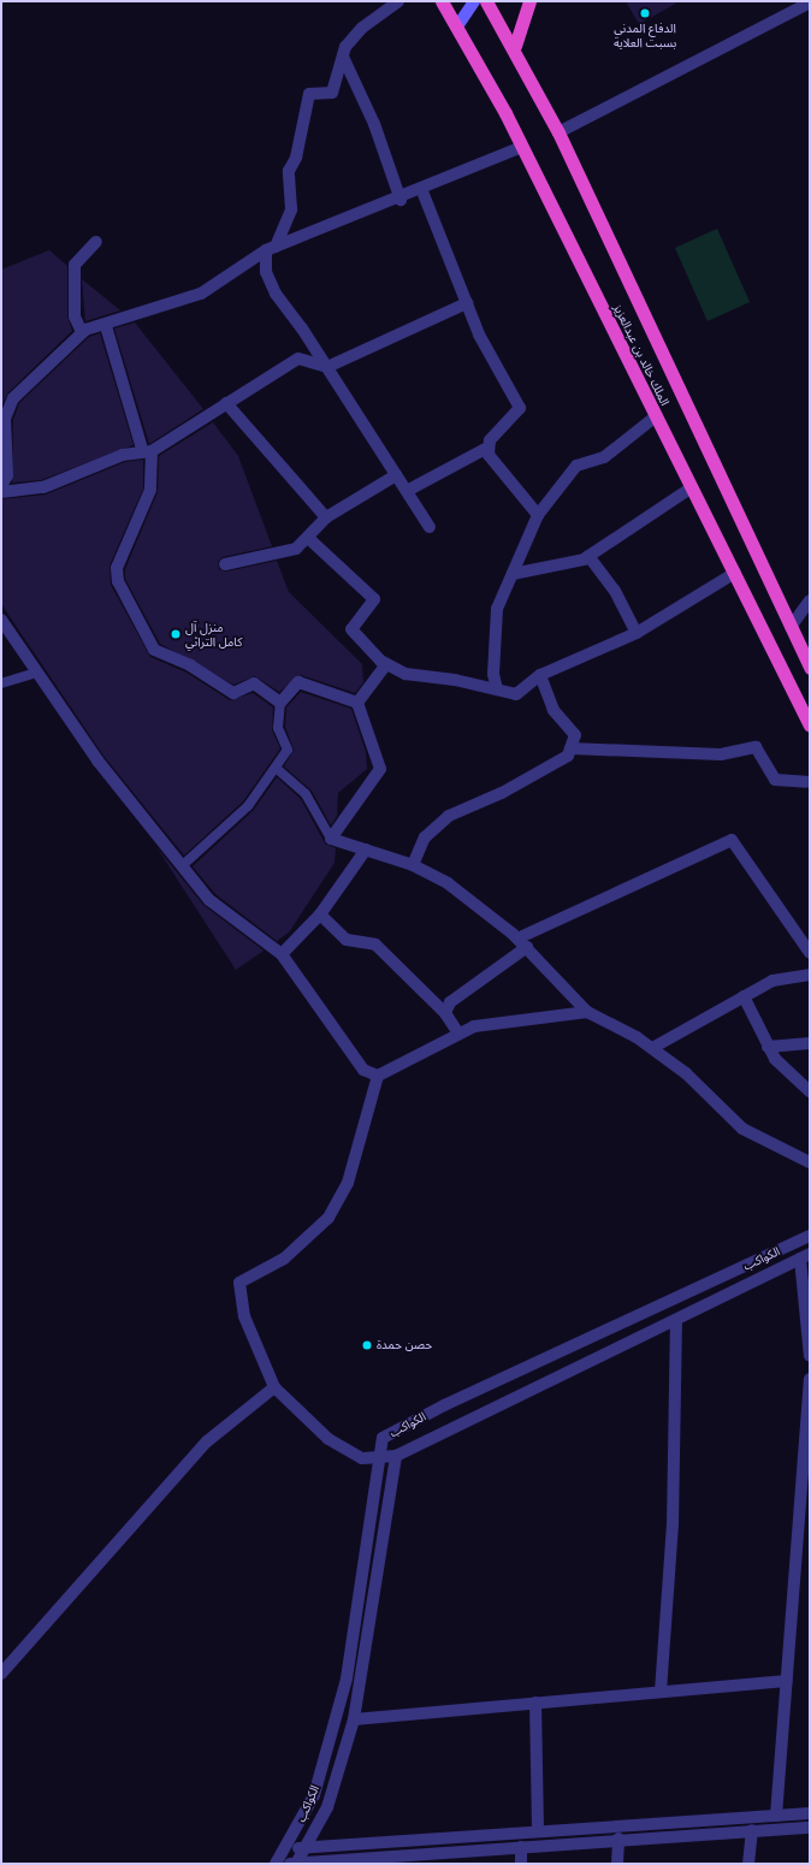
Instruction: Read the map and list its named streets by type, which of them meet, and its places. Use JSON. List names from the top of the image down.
{
  "streets": {
    "highway": ["الملك خالد بن عبدالعزيز"],
    "street": ["الكواكب"]
  },
  "places": ["الدفاع المدني بسبت العلاية", "منزل آل كامل التراثي", "حصن حمدة"]
}
